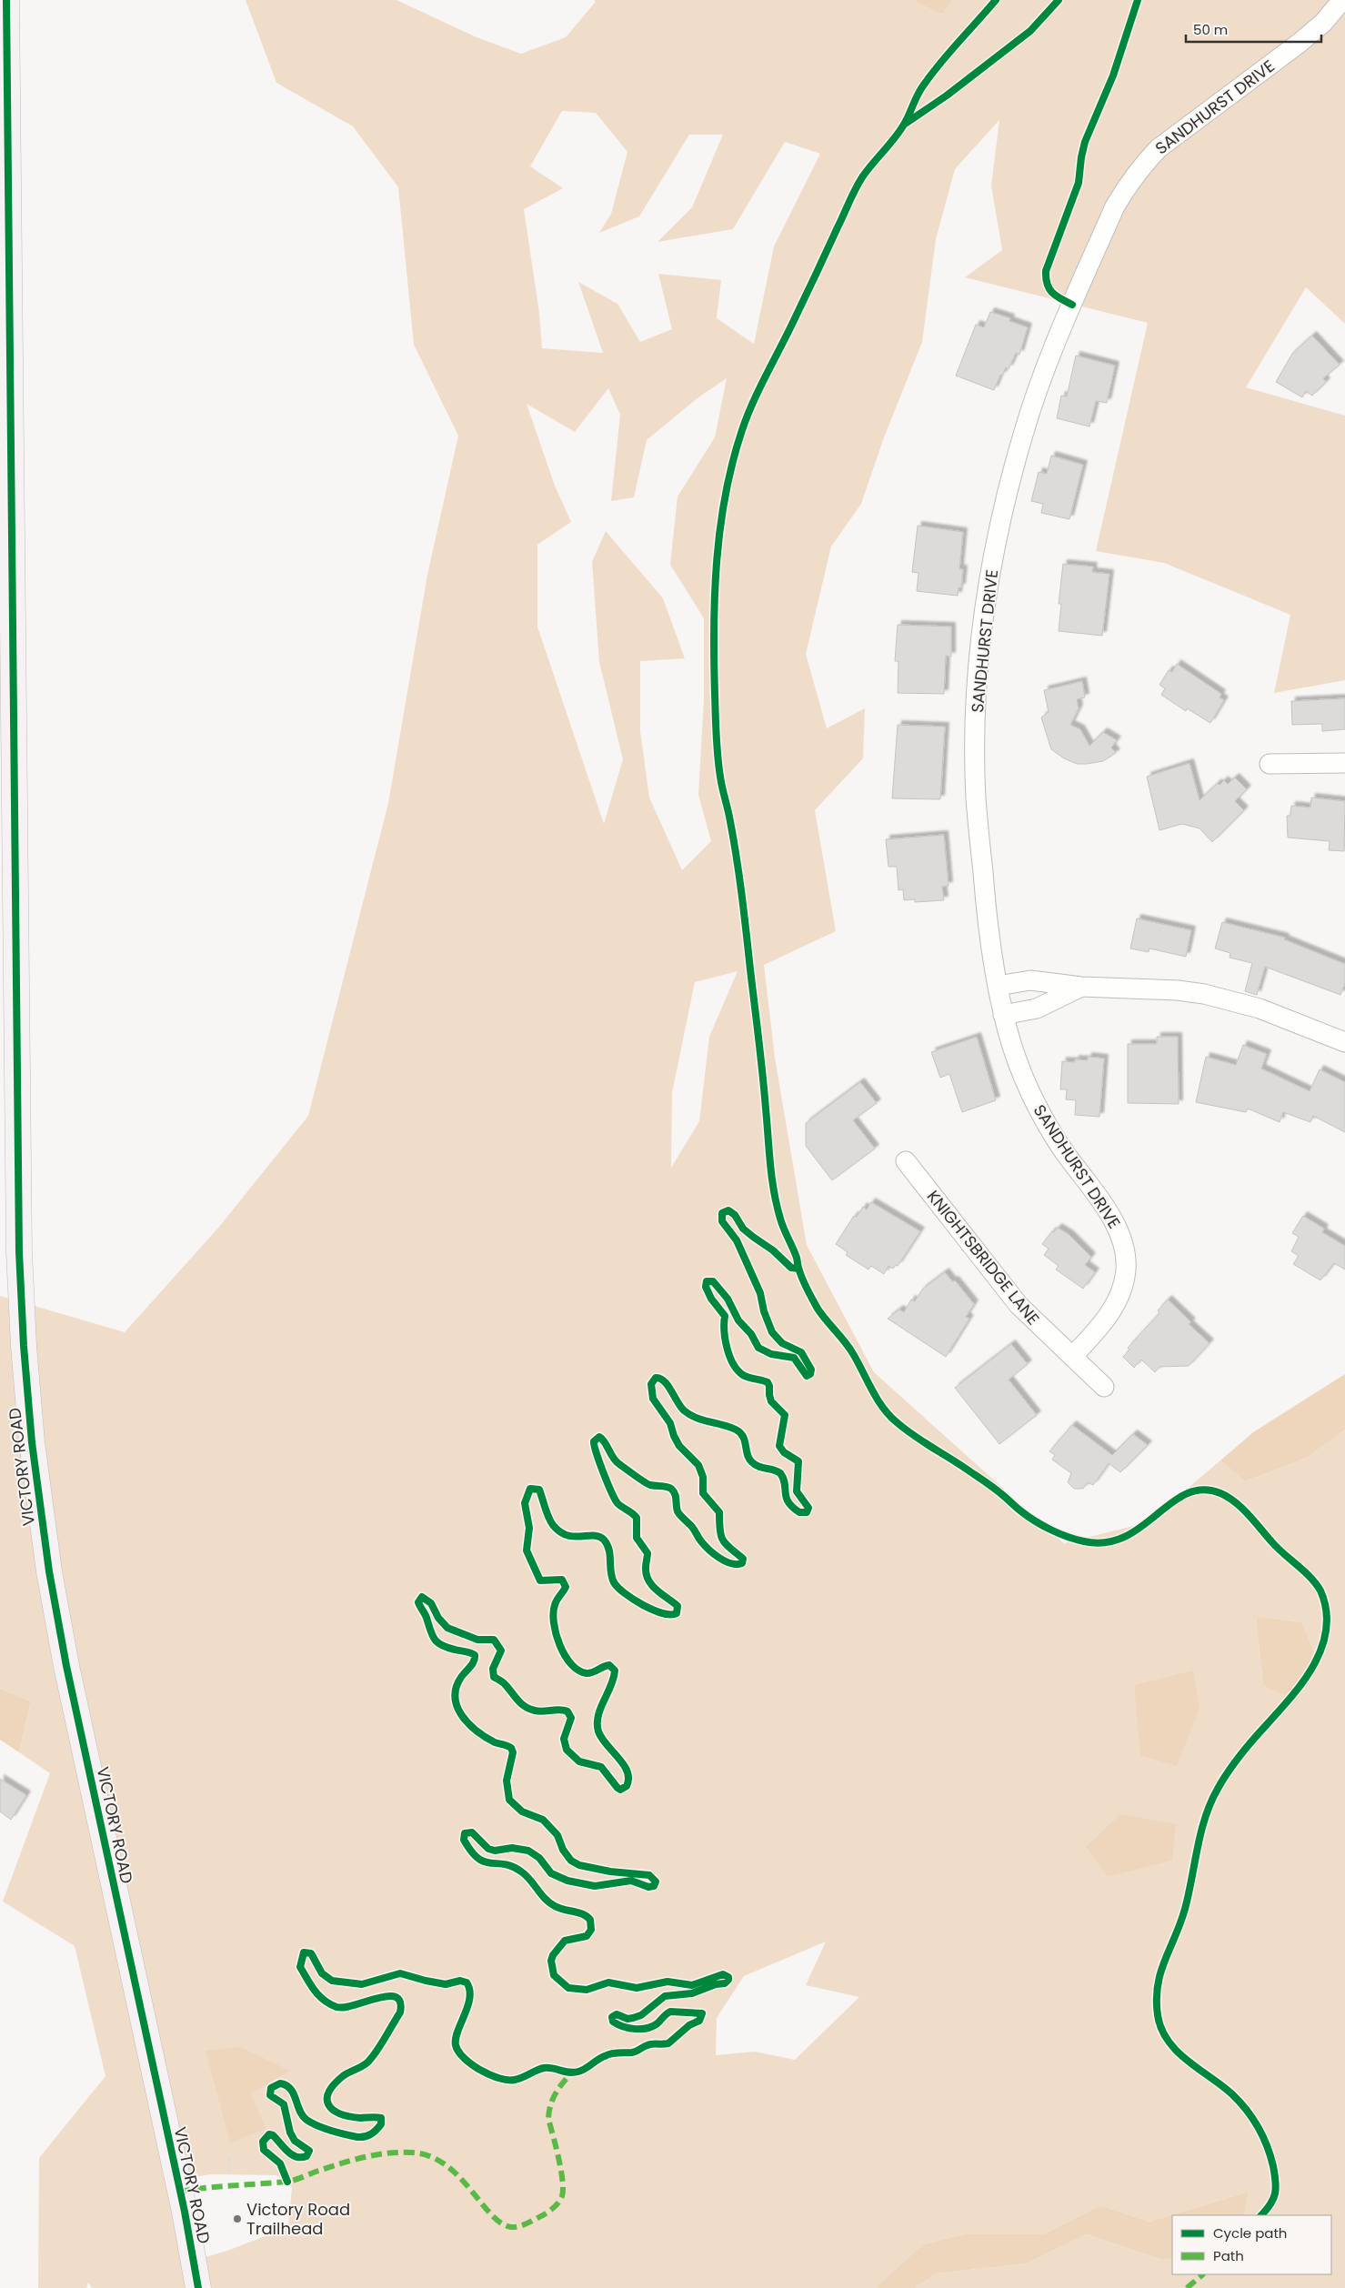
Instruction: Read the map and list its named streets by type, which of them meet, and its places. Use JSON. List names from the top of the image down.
{
  "streets": {
    "main road": ["VICTORY ROAD"],
    "street": ["SANDHURST DRIVE", "KNIGHTSBRIDGE LANE"]
  },
  "crossings": [
    ["SANDHURST DRIVE", "KNIGHTSBRIDGE LANE"]
  ],
  "places": ["Victory Road Trailhead"],
  "legend": ["Cycle path", "Path"],
  "scale_bar": "50 m"
}
